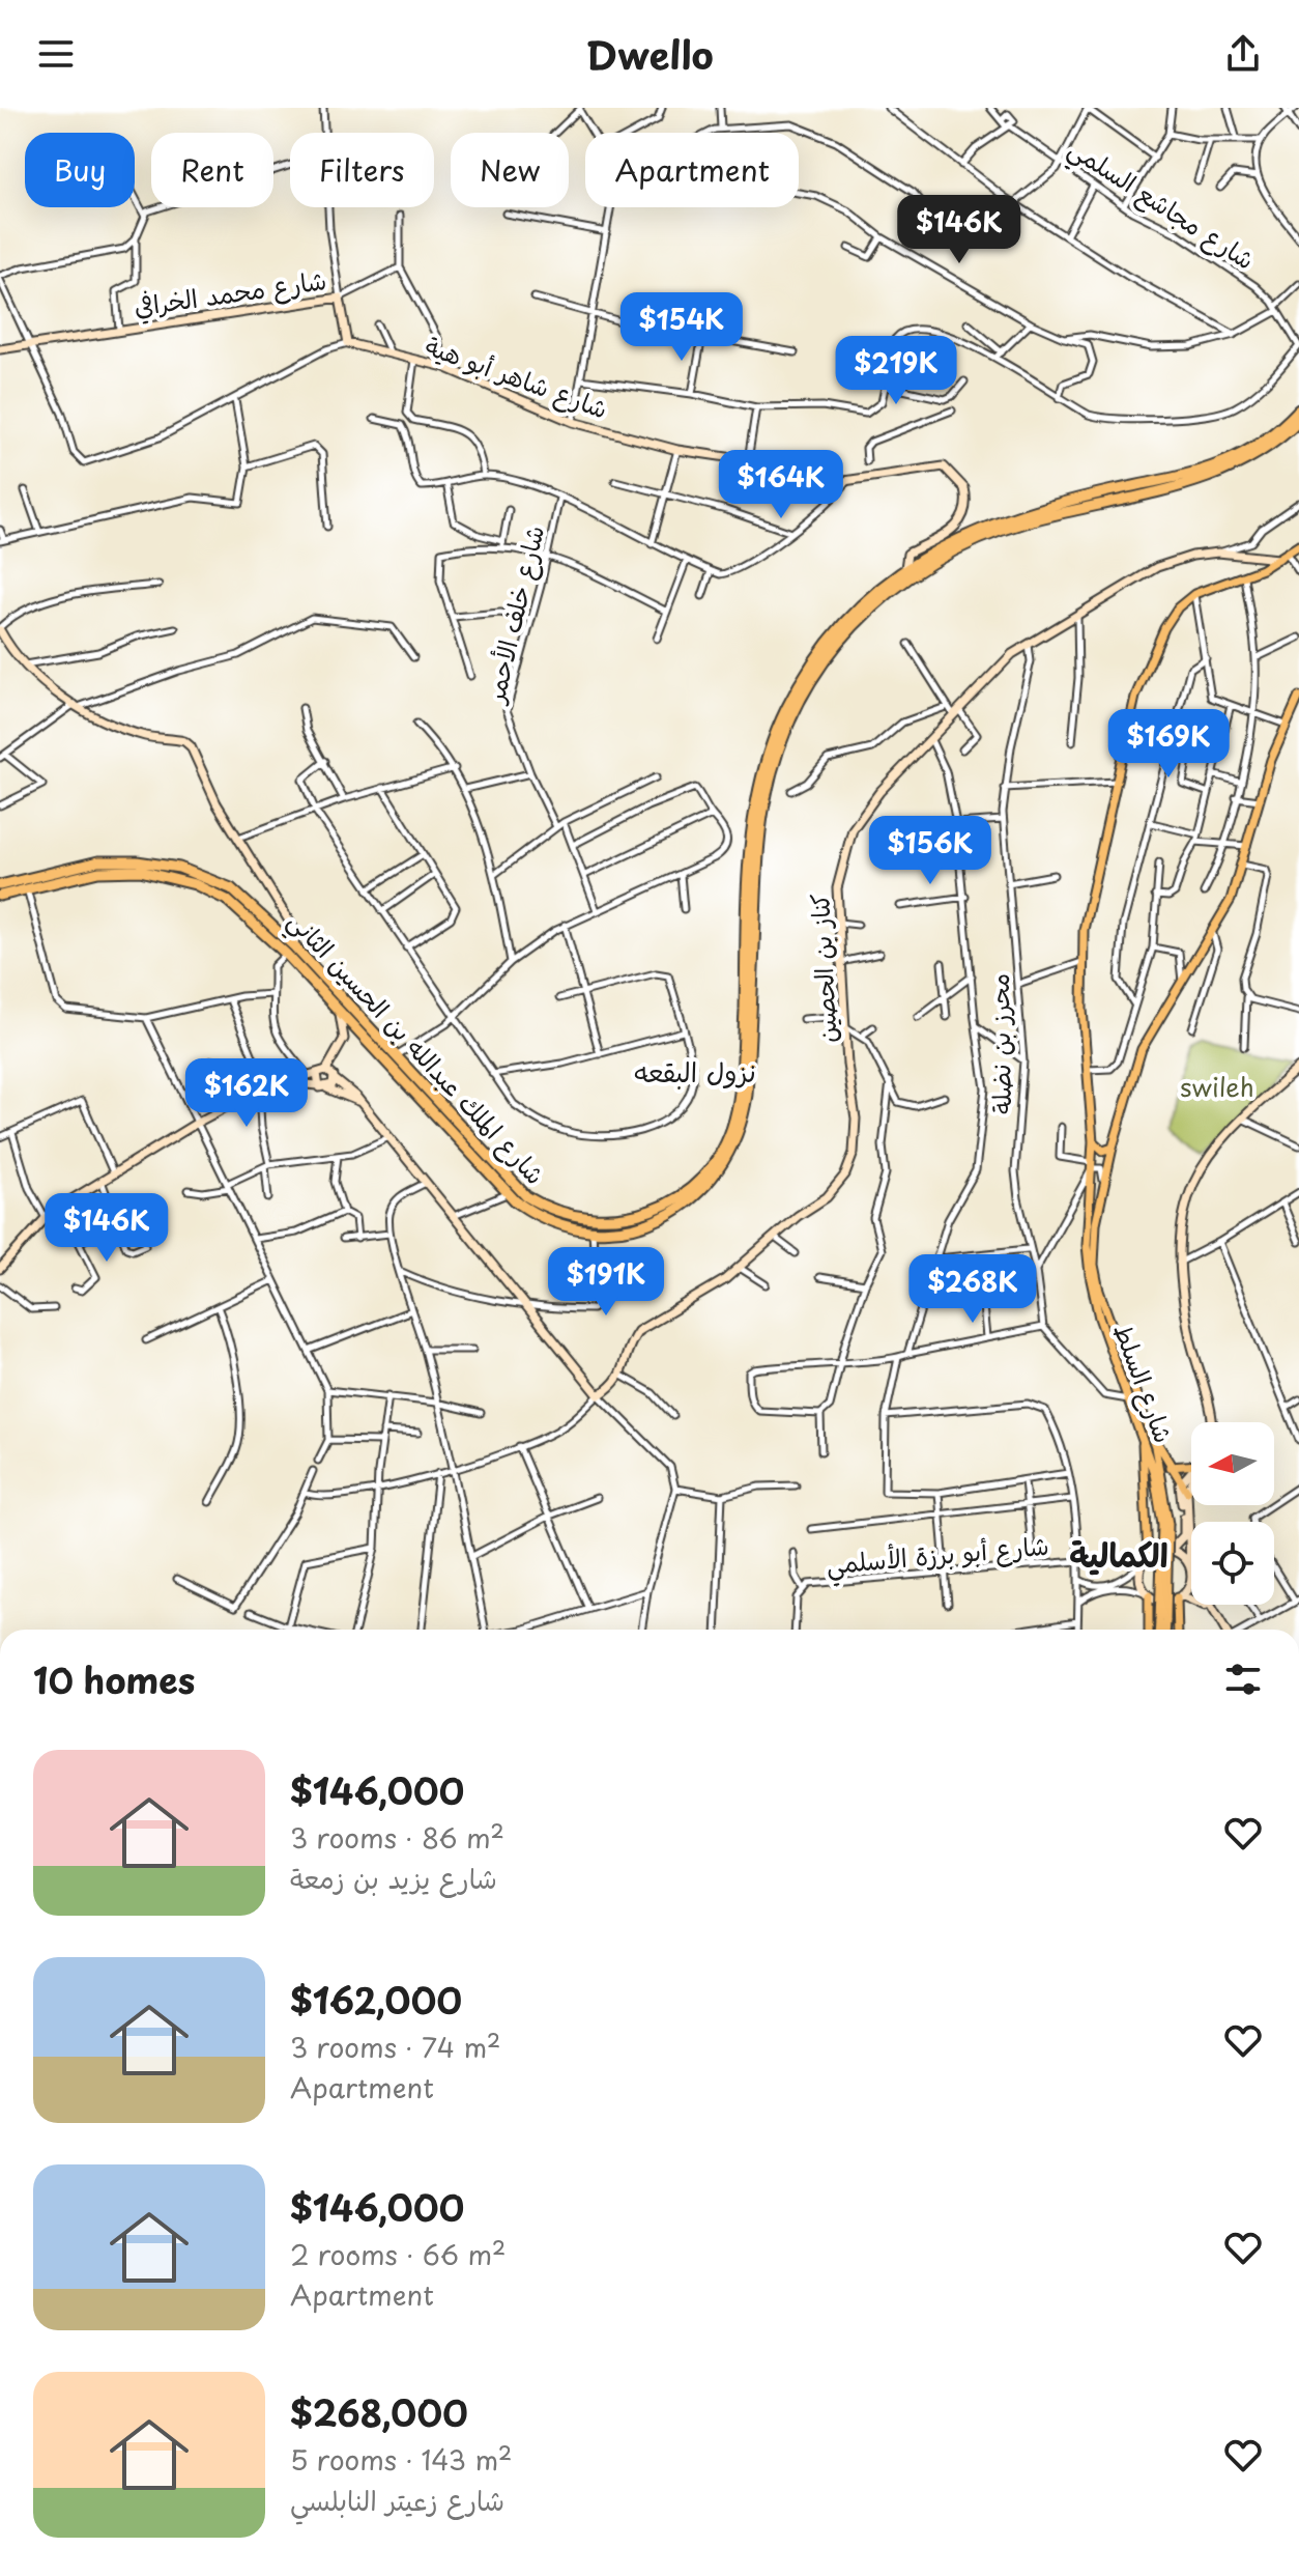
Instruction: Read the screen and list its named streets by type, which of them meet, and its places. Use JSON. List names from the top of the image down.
{
  "streets": {
    "highway": ["شارع الملك عبدالله بن الحسين الثاني"],
    "main road": ["شارع السلط"],
    "street": [
      "شارع مجاشع السلمي",
      "شارع محمد الخرافي",
      "شارع شاهر أبو هية",
      "شارع خلف الأحمر",
      "كناز بن الحصين",
      "محرز بن نضلة",
      "شارع أبو برزة الأسلمي"
    ]
  },
  "crossings": [
    ["شارع شاهر أبو هية", "شارع الملك عبدالله بن الحسين الثاني"],
    ["كناز بن الحصين", "محرز بن نضلة"]
  ],
  "districts": ["نزول البقعه", "الكمالية"],
  "parks": ["swileh"],
  "north": "left",
  "page": {
    "header": "Dwello",
    "chip": [
      "Buy",
      "Rent",
      "Filters",
      "New",
      "Apartment"
    ],
    "price": [
      "$146K",
      "$154K",
      "$219K",
      "$164K",
      "$169K",
      "$156K",
      "$162K",
      "$146K",
      "$191K",
      "$268K"
    ],
    "heading": "10 homes",
    "list": [
      {
        "name": "$146,000",
        "note": "3 rooms · 86 m² · شارع يزيد بن زمعة"
      },
      {
        "name": "$162,000",
        "note": "3 rooms · 74 m² · Apartment"
      },
      {
        "name": "$146,000",
        "note": "2 rooms · 66 m² · Apartment"
      },
      {
        "name": "$268,000",
        "note": "5 rooms · 143 m² · شارع زعيتر النابلسي"
      }
    ]
  }
}
